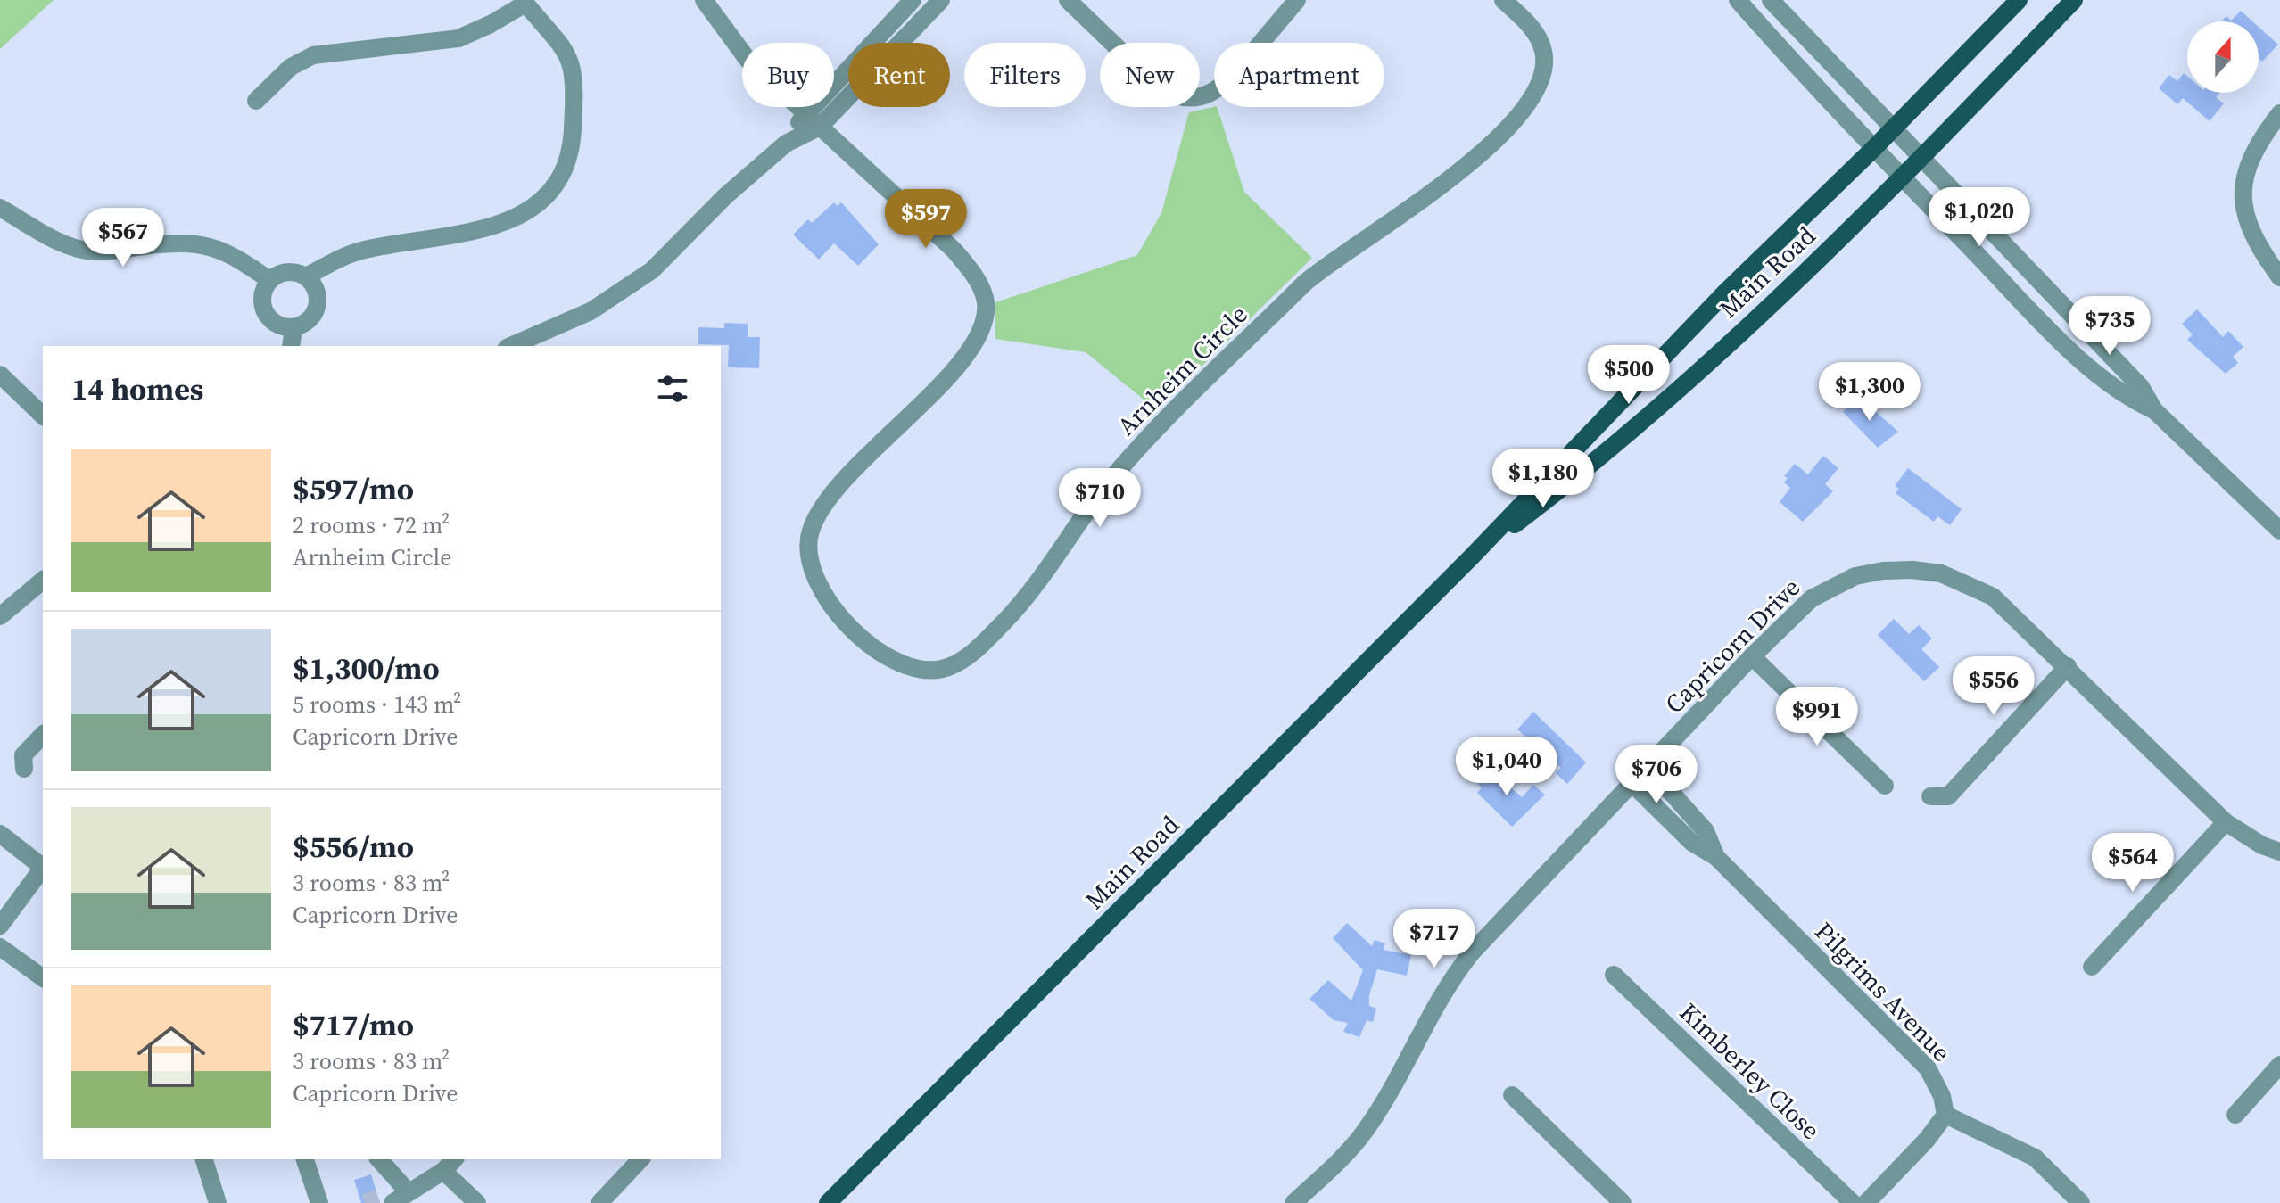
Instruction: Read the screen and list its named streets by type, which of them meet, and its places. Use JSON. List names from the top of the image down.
{
  "streets": {
    "main road": ["Main Road"],
    "street": [
      "Arnheim Circle",
      "Capricorn Drive",
      "Pilgrims Avenue",
      "Kimberley Close"
    ]
  },
  "crossings": [
    ["Capricorn Drive", "Pilgrims Avenue"]
  ],
  "north": "top",
  "page": {
    "chip": [
      "Buy",
      "Rent",
      "Filters",
      "New",
      "Apartment"
    ],
    "price": [
      "$1,020",
      "$597",
      "$567",
      "$735",
      "$500",
      "$1,300",
      "$1,180",
      "$710",
      "$556",
      "$991",
      "$1,040",
      "$706",
      "$564",
      "$717"
    ],
    "heading": "14 homes",
    "list": [
      {
        "name": "$597/mo",
        "note": "2 rooms · 72 m² · Arnheim Circle"
      },
      {
        "name": "$1,300/mo",
        "note": "5 rooms · 143 m² · Capricorn Drive"
      },
      {
        "name": "$556/mo",
        "note": "3 rooms · 83 m² · Capricorn Drive"
      },
      {
        "name": "$717/mo",
        "note": "3 rooms · 83 m² · Capricorn Drive"
      }
    ]
  }
}
